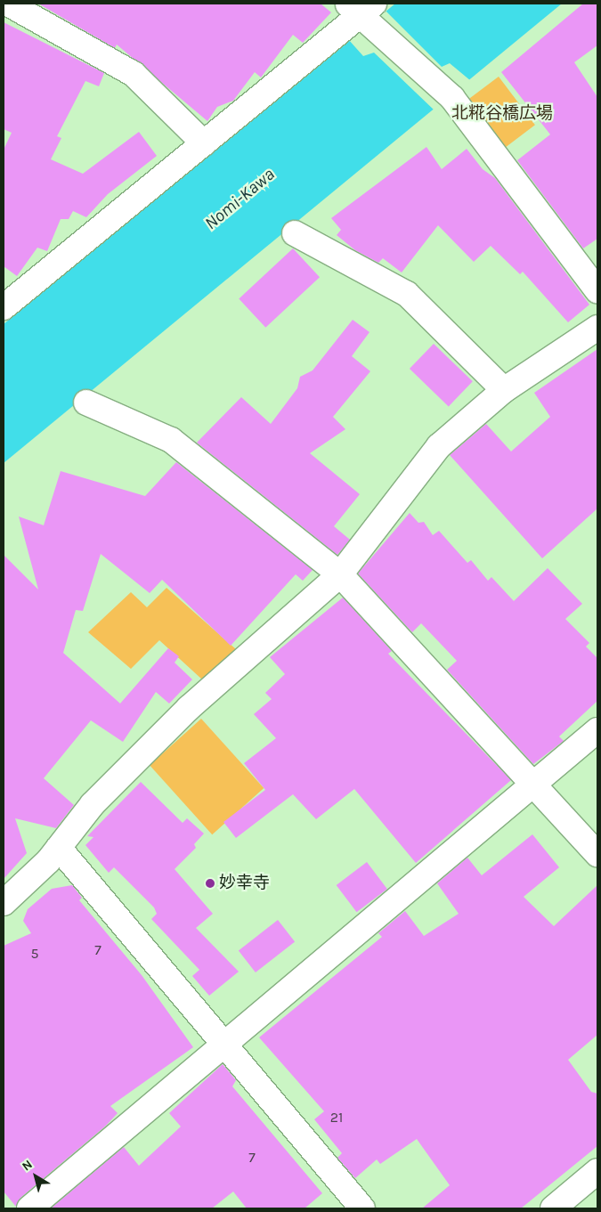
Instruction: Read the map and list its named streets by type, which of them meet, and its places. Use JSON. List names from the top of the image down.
{
  "water": ["Nomi-Kawa"],
  "parks": ["北糀谷橋広場"],
  "places": ["妙幸寺"],
  "house_numbers": [
    "7",
    "5",
    "21",
    "7"
  ],
  "north": "top left"
}
